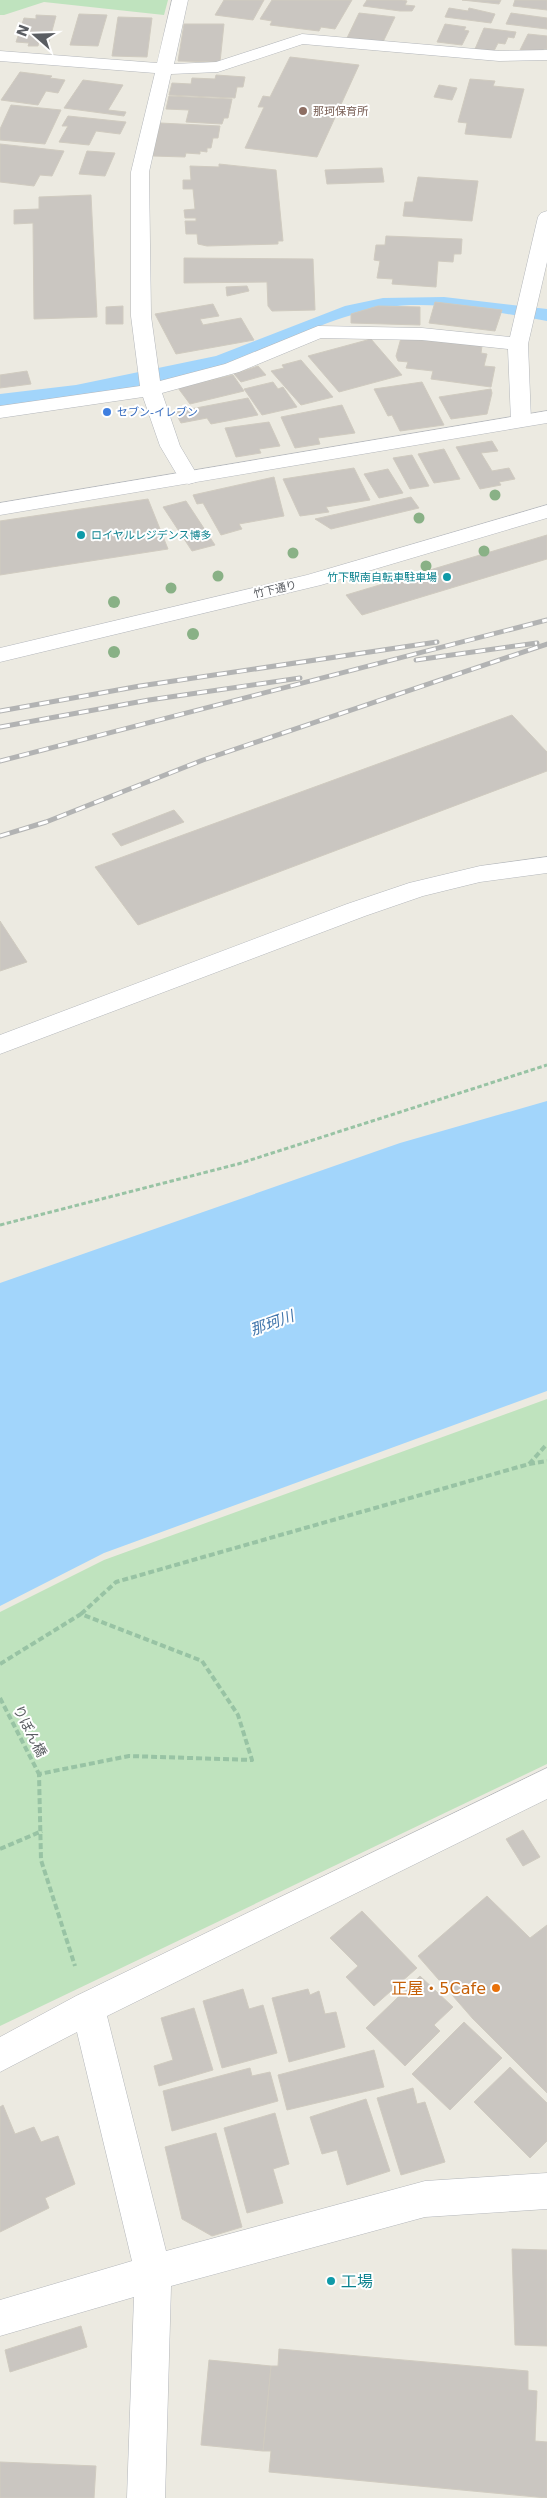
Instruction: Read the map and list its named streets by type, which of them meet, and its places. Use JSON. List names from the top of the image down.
{
  "streets": {
    "street": ["竹下通り"],
    "path": ["りぼん橋"]
  },
  "water": ["那珂川"],
  "places": [
    "那珂保育所",
    "セブン-イレブン",
    "ロイヤルレジデンス博多",
    "竹下駅南自転車駐車場",
    "正屋・5Cafe",
    "工場"
  ],
  "north": "left"
}
